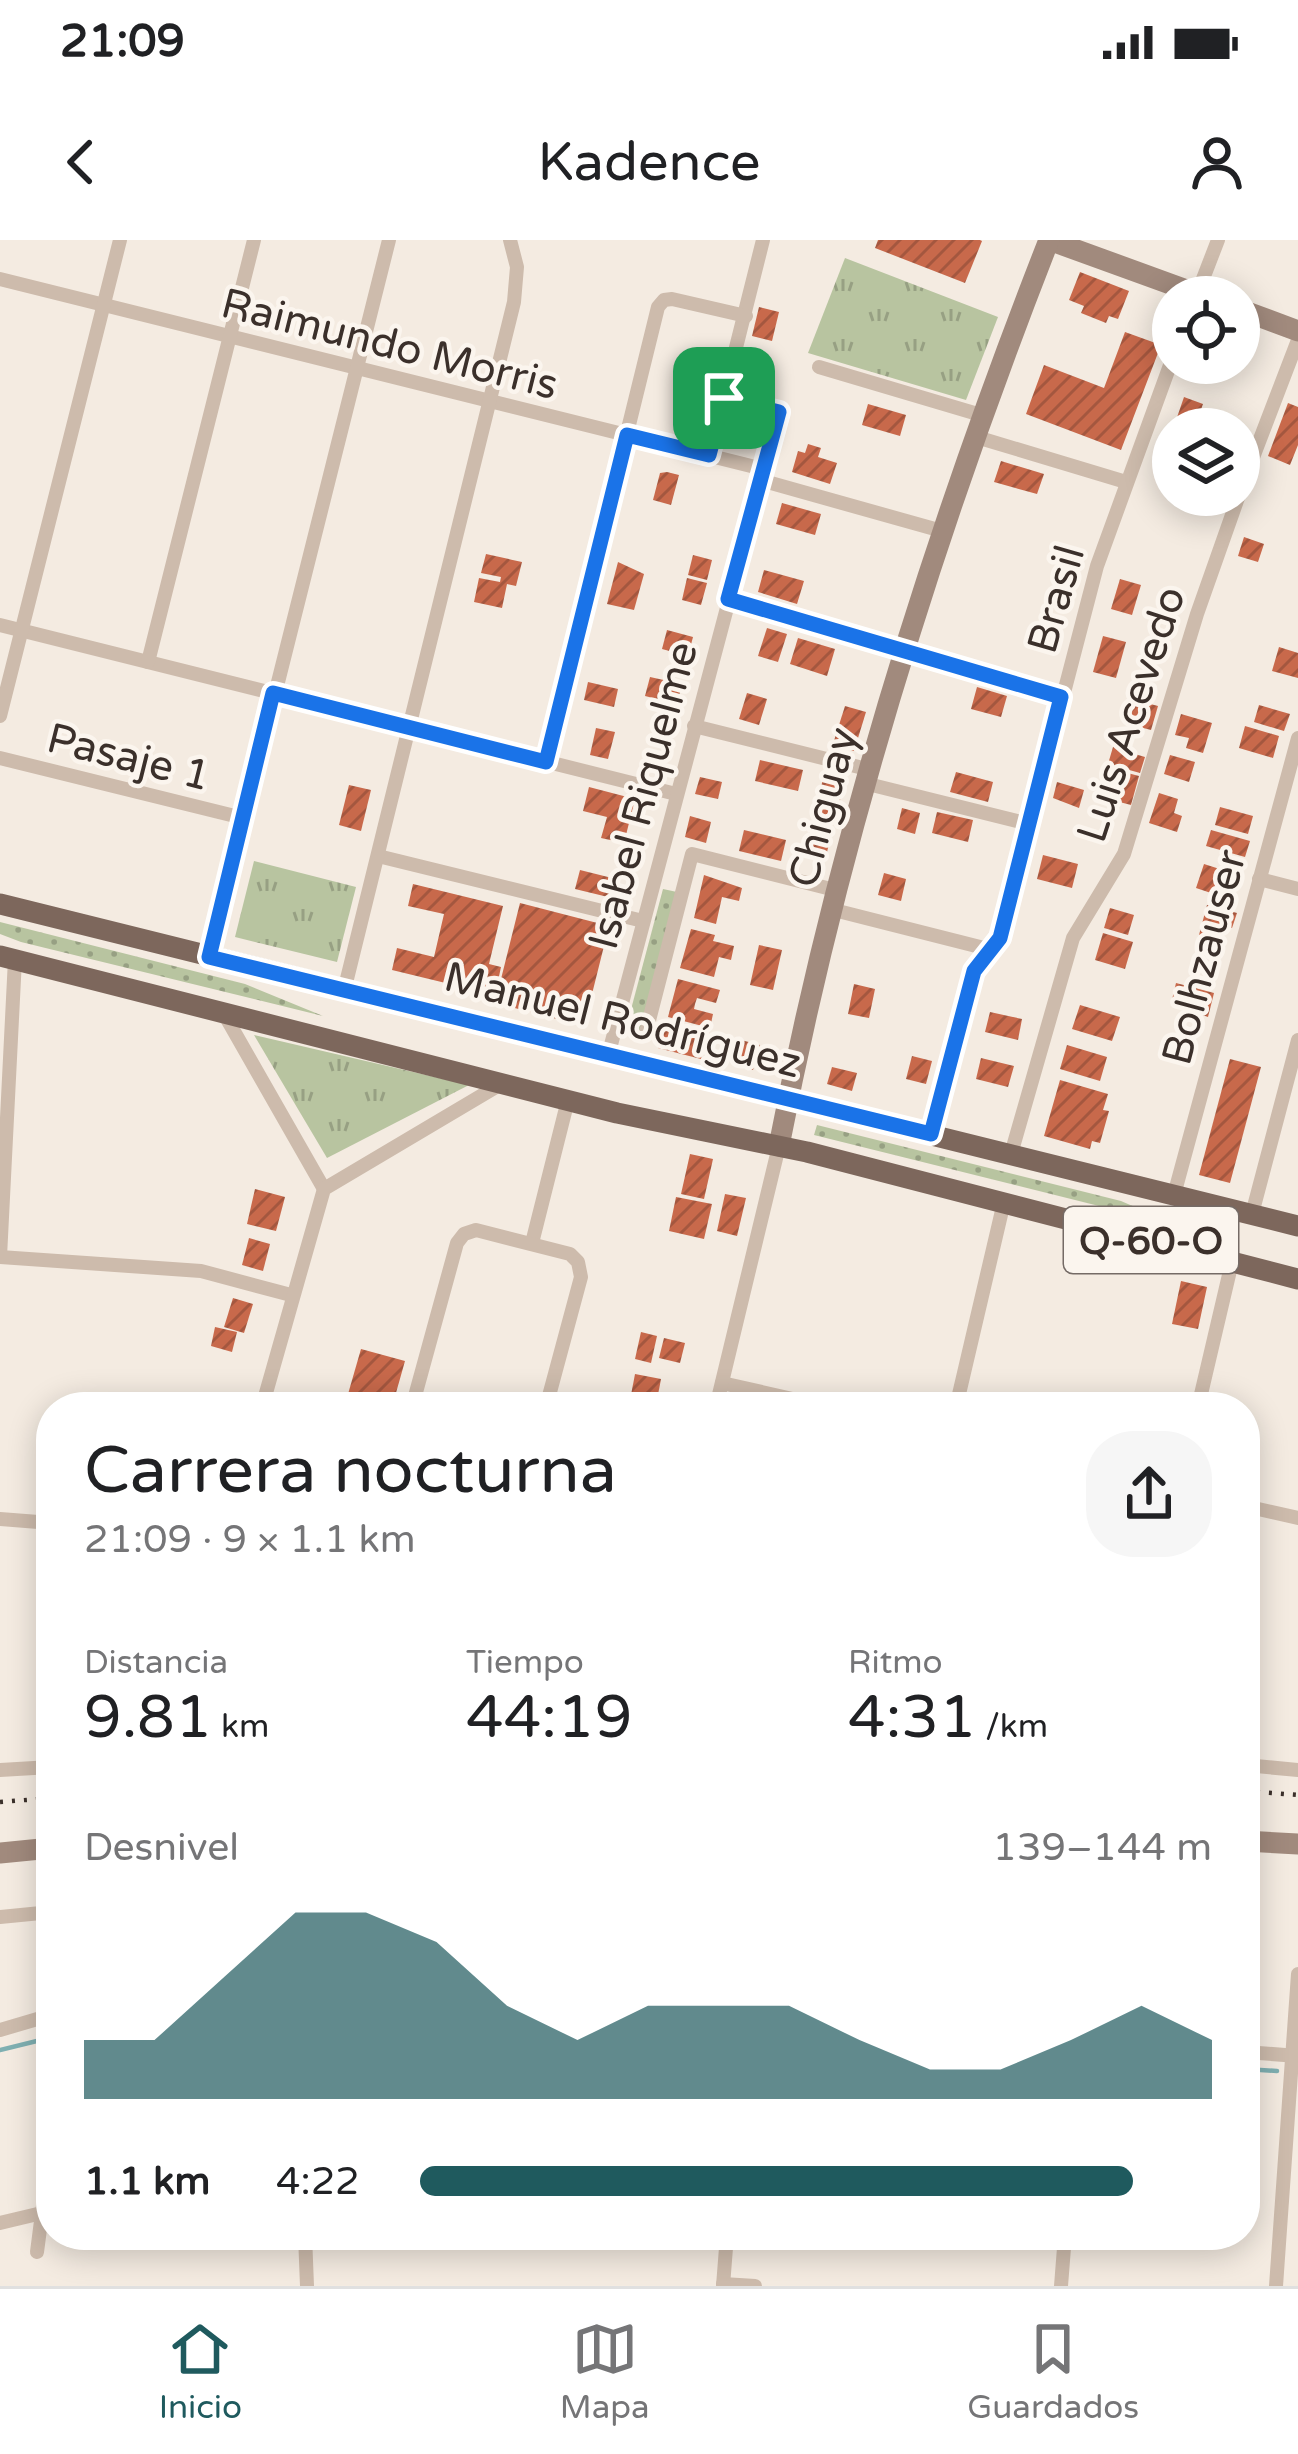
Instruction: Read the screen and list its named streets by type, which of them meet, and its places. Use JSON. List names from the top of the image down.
{
  "streets": {
    "main road": ["Manuel Rodríguez", "Q-60-O"],
    "street": [
      "Raimundo Morris",
      "Brasil",
      "Luis Acevedo",
      "Pasaje 1",
      "Isabel Riquelme",
      "Chiguay",
      "Bolhzauser"
    ]
  },
  "crossings": [
    ["Raimundo Morris", "Isabel Riquelme"],
    ["Raimundo Morris", "Chiguay"],
    ["Brasil", "Manuel Rodríguez"],
    ["Luis Acevedo", "Manuel Rodríguez"],
    ["Isabel Riquelme", "Manuel Rodríguez"],
    ["Chiguay", "Manuel Rodríguez"],
    ["Bolhzauser", "Manuel Rodríguez"]
  ],
  "page": {
    "status": "21:09",
    "header": "Kadence",
    "heading": ["Carrera nocturna", "21:09 · 9 × 1.1 km"],
    "stats": [
      ["Distancia", "9.81 km"],
      ["Tiempo", "44:19"],
      ["Ritmo", "4:31 /km"]
    ],
    "chart": ["Desnivel", "139–144 m"],
    "list": [
      {
        "name": "1.1 km",
        "note": "4:22"
      }
    ],
    "tabs": ["Inicio", "Mapa", "Guardados"]
  }
}
